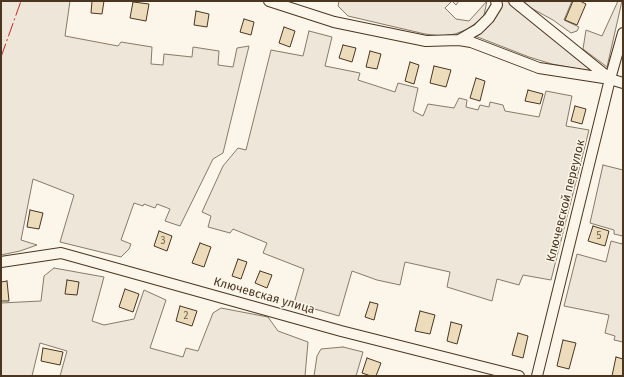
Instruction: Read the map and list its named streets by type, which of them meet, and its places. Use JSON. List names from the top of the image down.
{
  "streets": {
    "street": ["Ключевской переулок", "Ключевская улица"]
  },
  "house_numbers": ["5", "3", "2"]
}
